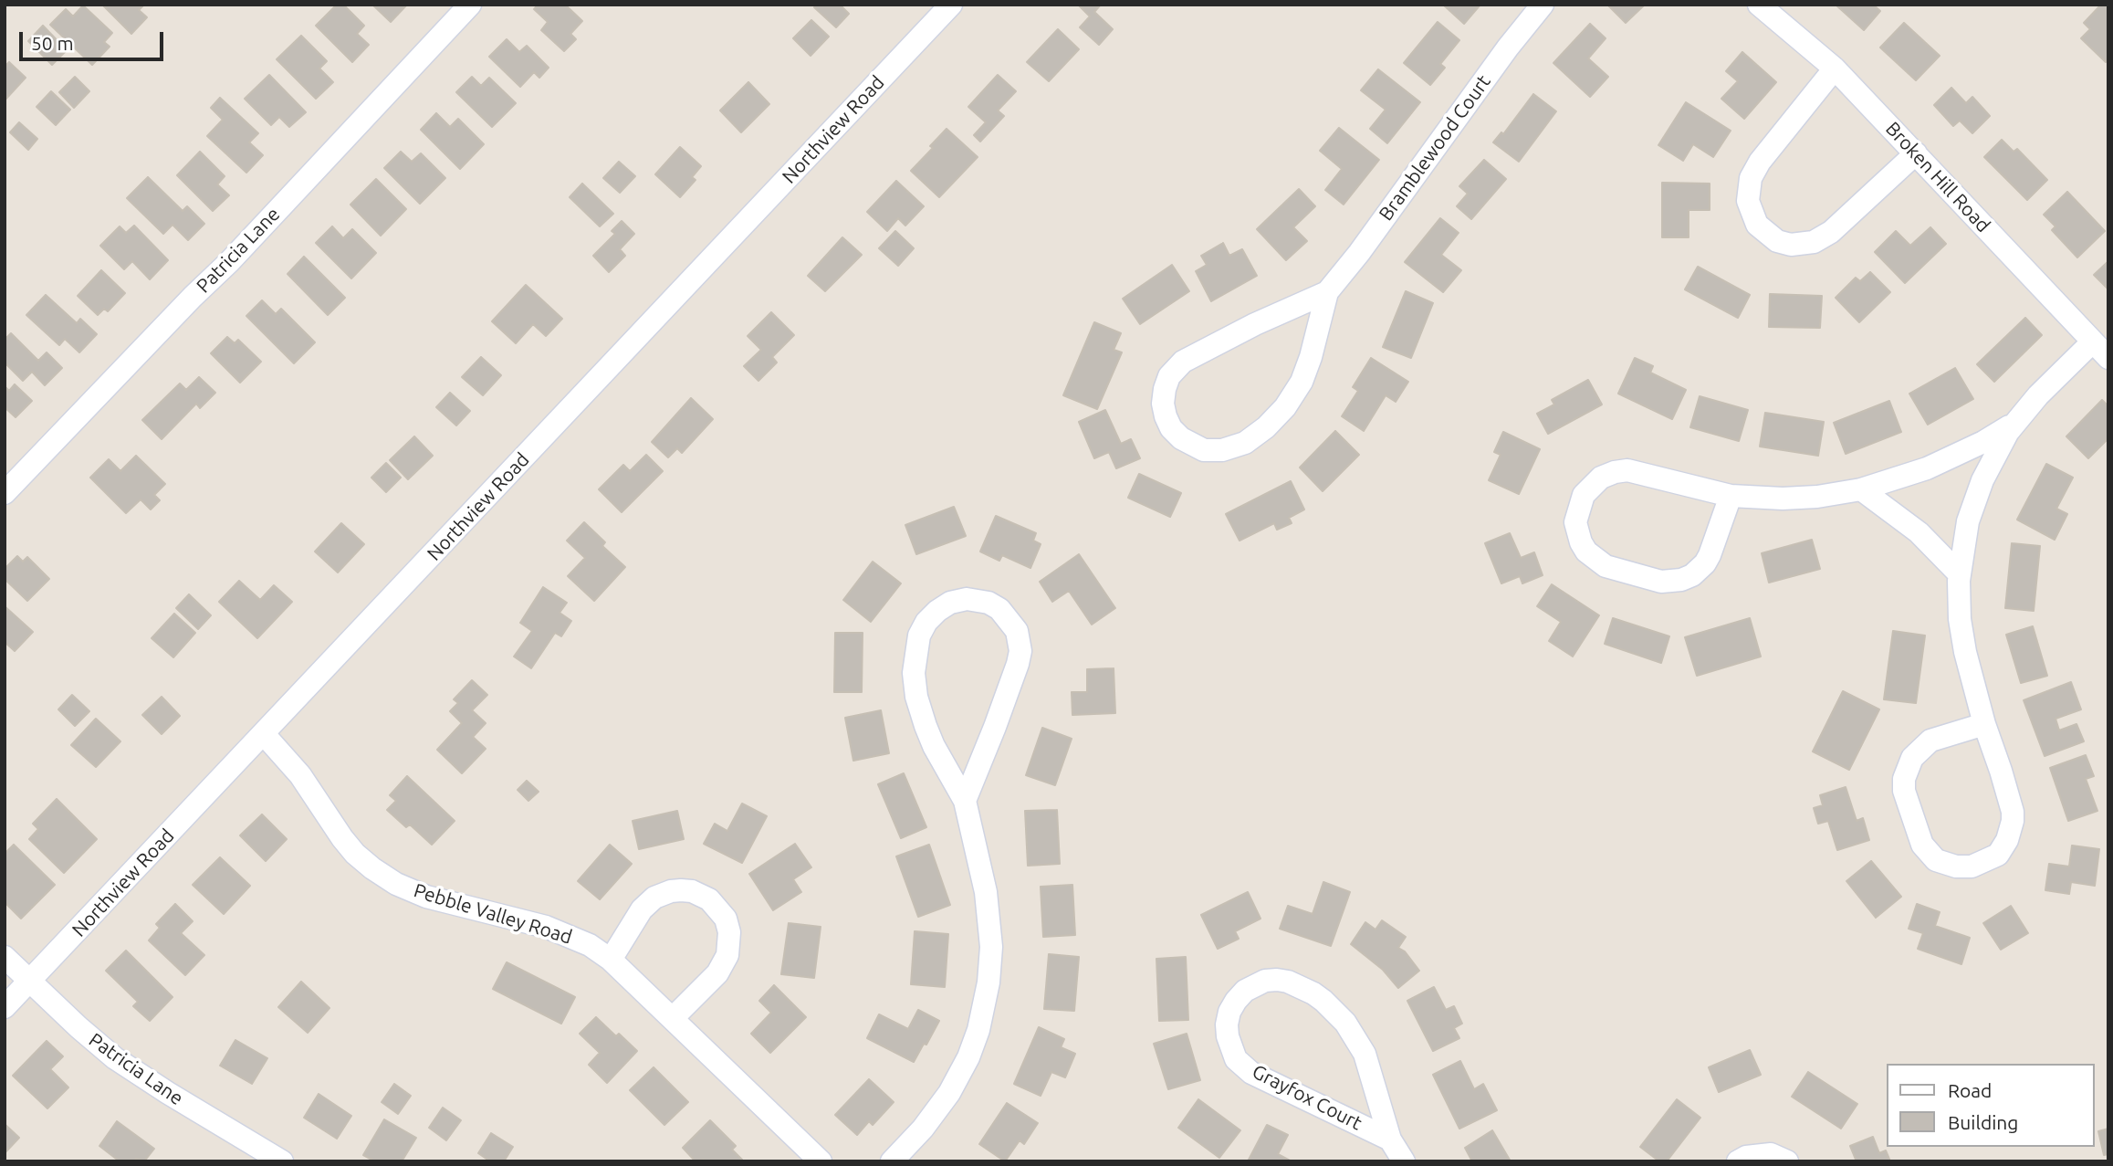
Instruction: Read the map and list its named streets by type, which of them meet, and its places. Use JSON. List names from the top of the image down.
{
  "streets": {
    "street": [
      "Northview Road",
      "Bramblewood Court",
      "Broken Hill Road",
      "Patricia Lane",
      "Pebble Valley Road",
      "Grayfox Court"
    ]
  },
  "crossings": [
    ["Northview Road", "Patricia Lane"],
    ["Northview Road", "Pebble Valley Road"]
  ],
  "legend": ["Road", "Building"],
  "scale_bar": "50 m"
}
